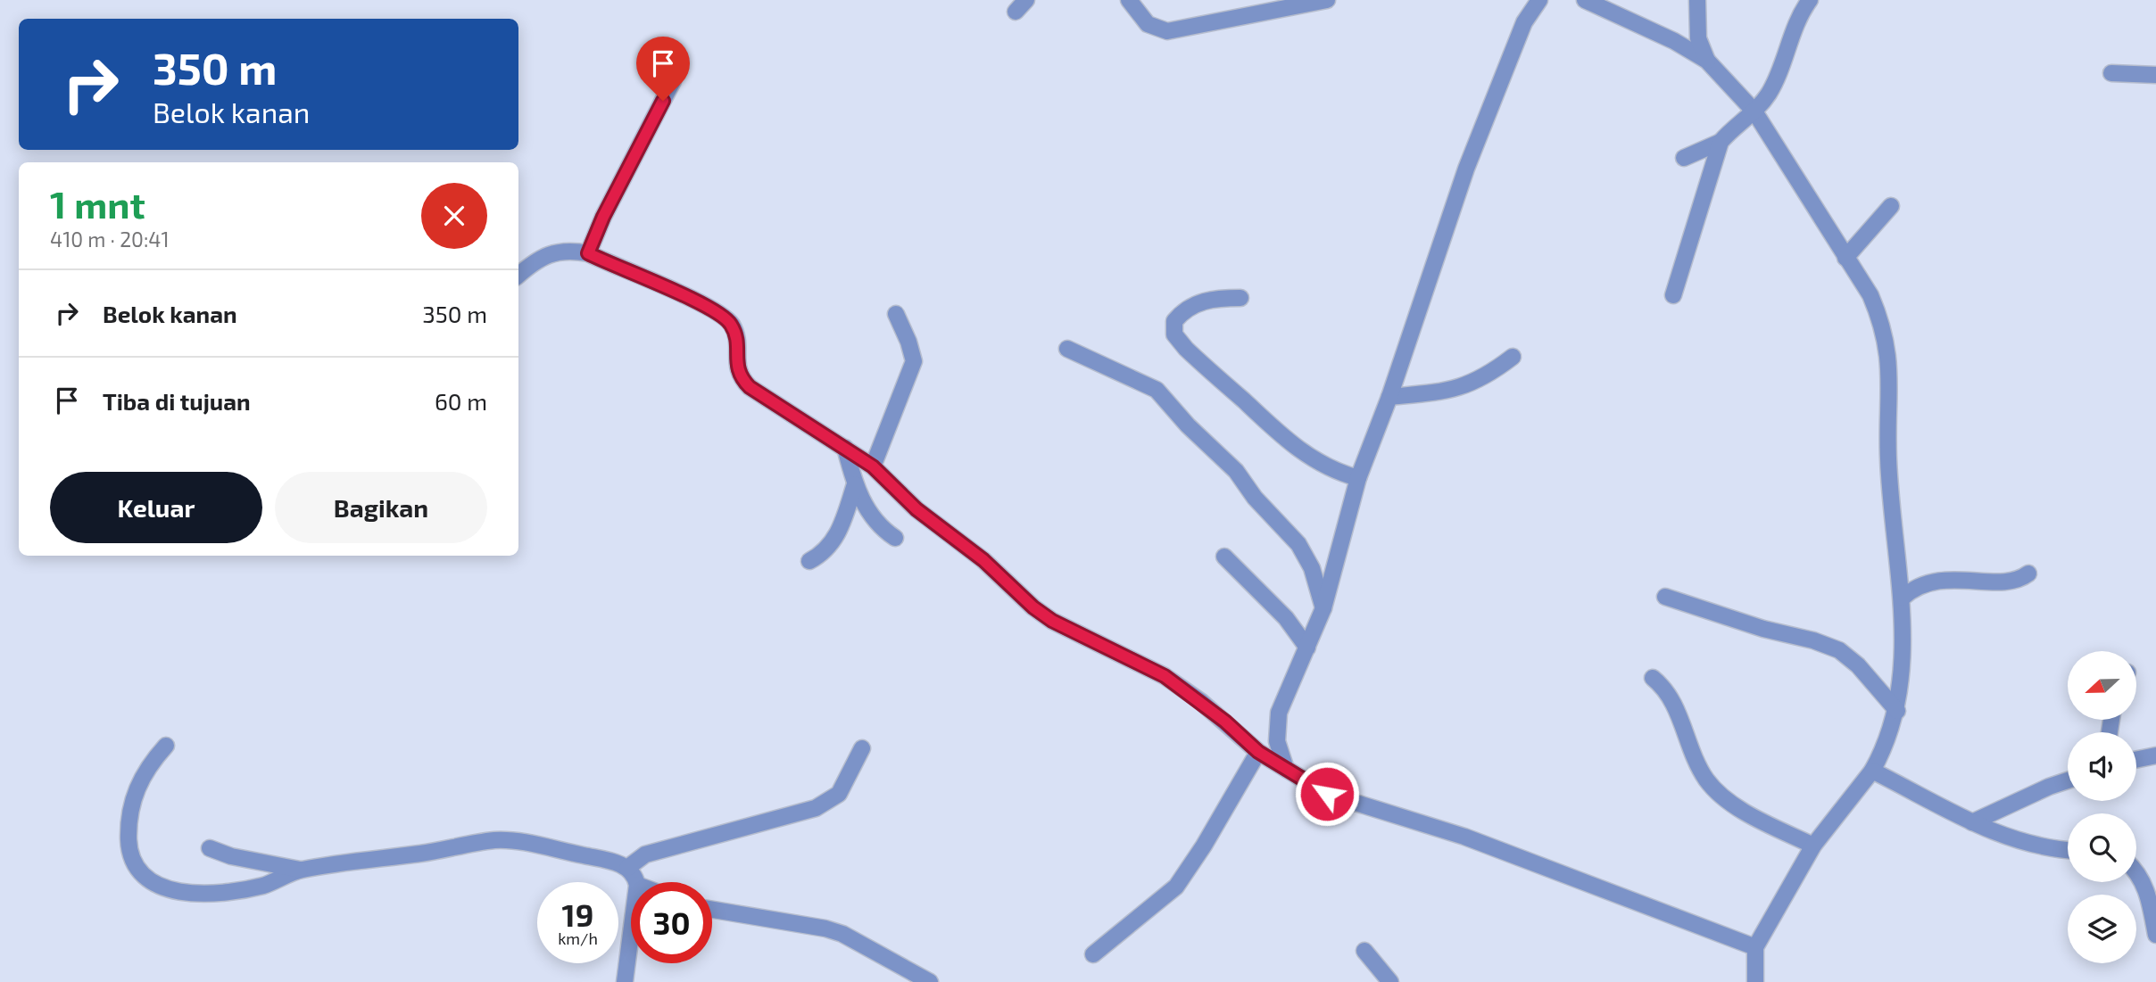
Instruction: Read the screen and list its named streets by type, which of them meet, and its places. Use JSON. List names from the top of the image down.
{
  "north": "left",
  "page": {
    "turn": ["350 m", "Belok kanan"],
    "heading": ["1 mnt", "410 m · 20:41"],
    "list": [
      {
        "name": "Belok kanan",
        "value": "350 m"
      },
      {
        "name": "Tiba di tujuan",
        "value": "60 m"
      }
    ],
    "buttons": ["Keluar", "Bagikan"],
    "speed": "19 km/h",
    "limit": "30"
  }
}
